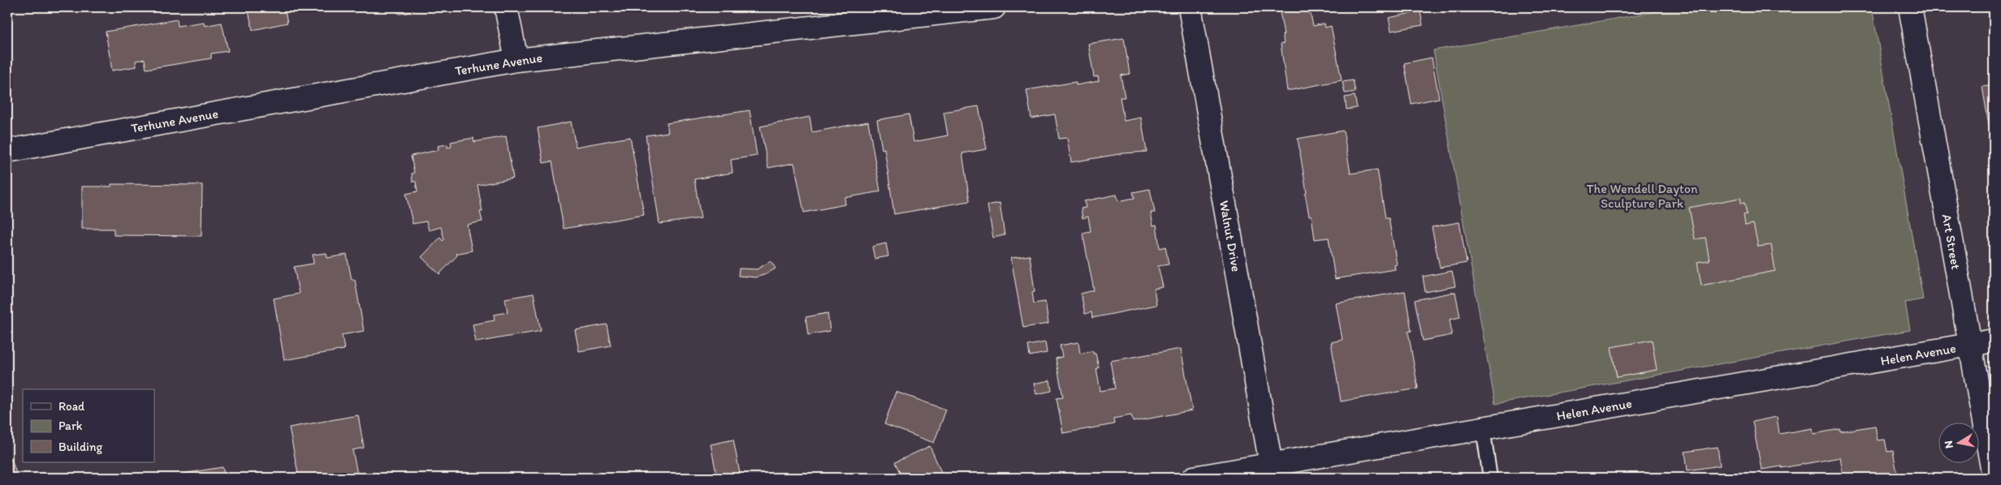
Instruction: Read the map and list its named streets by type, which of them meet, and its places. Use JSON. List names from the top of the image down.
{
  "streets": {
    "street": [
      "Terhune Avenue",
      "Walnut Drive",
      "Art Street",
      "Helen Avenue"
    ]
  },
  "crossings": [
    ["Walnut Drive", "Helen Avenue"],
    ["Art Street", "Helen Avenue"]
  ],
  "parks": ["The Wendell Dayton Sculpture Park"],
  "legend": ["Road", "Park", "Building"],
  "north": "left"
}
